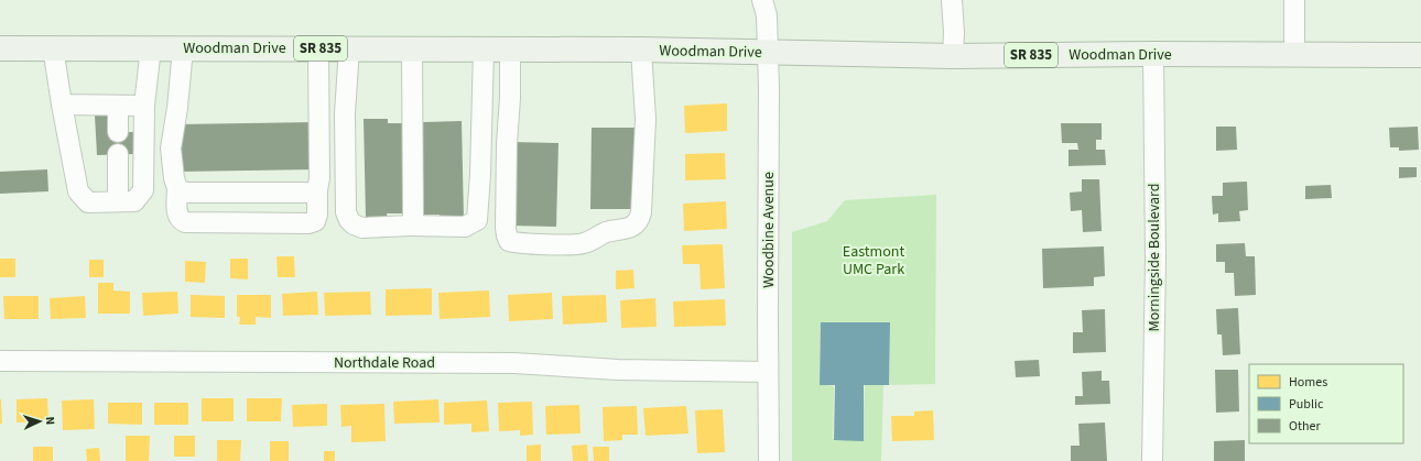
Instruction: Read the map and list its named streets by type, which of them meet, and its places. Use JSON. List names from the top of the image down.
{
  "streets": {
    "main road": ["Woodman Drive", "SR 835"],
    "street": ["Woodbine Avenue", "Morningside Boulevard", "Northdale Road"]
  },
  "crossings": [
    ["Woodman Drive", "Woodbine Avenue"],
    ["Woodman Drive", "Morningside Boulevard"],
    ["Woodbine Avenue", "Northdale Road"]
  ],
  "parks": ["Eastmont UMC Park"],
  "legend": ["Homes", "Public", "Other"],
  "north": "right"
}
